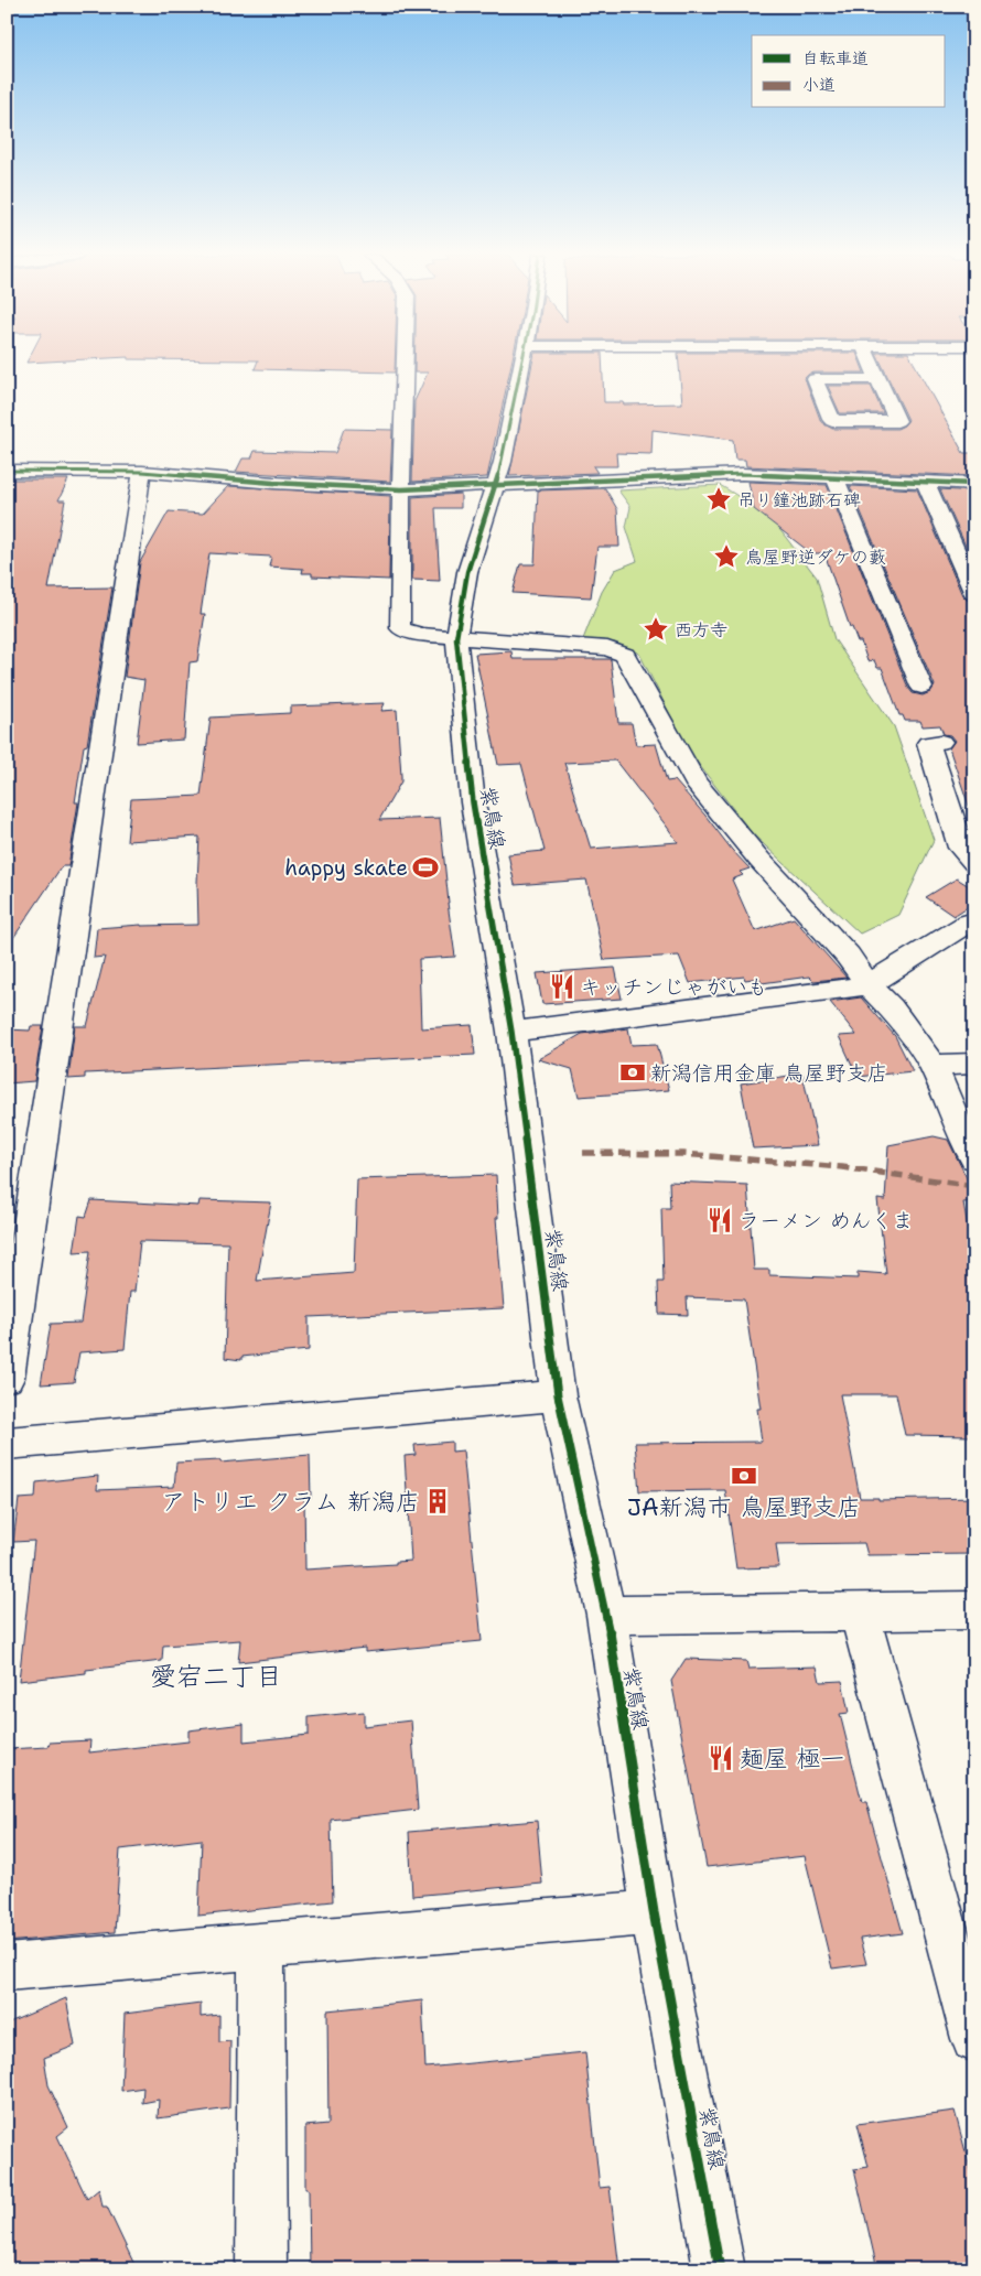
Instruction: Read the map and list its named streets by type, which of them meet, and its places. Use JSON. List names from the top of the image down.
{
  "streets": {
    "street": ["紫鳥線"]
  },
  "districts": ["愛宕二丁目"],
  "places": {
    "place": ["吊り鐘池跡石碑", "鳥屋野逆ダケの藪", "西方寺"],
    "sports": ["happy skate"],
    "restaurant": ["キッチンじゃがいも", "ラーメン めんくま", "麺屋 極一"],
    "bank": ["新潟信用金庫 鳥屋野支店", "JA新潟市 鳥屋野支店"],
    "building": ["アトリエ クラム 新潟店"]
  },
  "legend": ["自転車道", "小道"]
}
